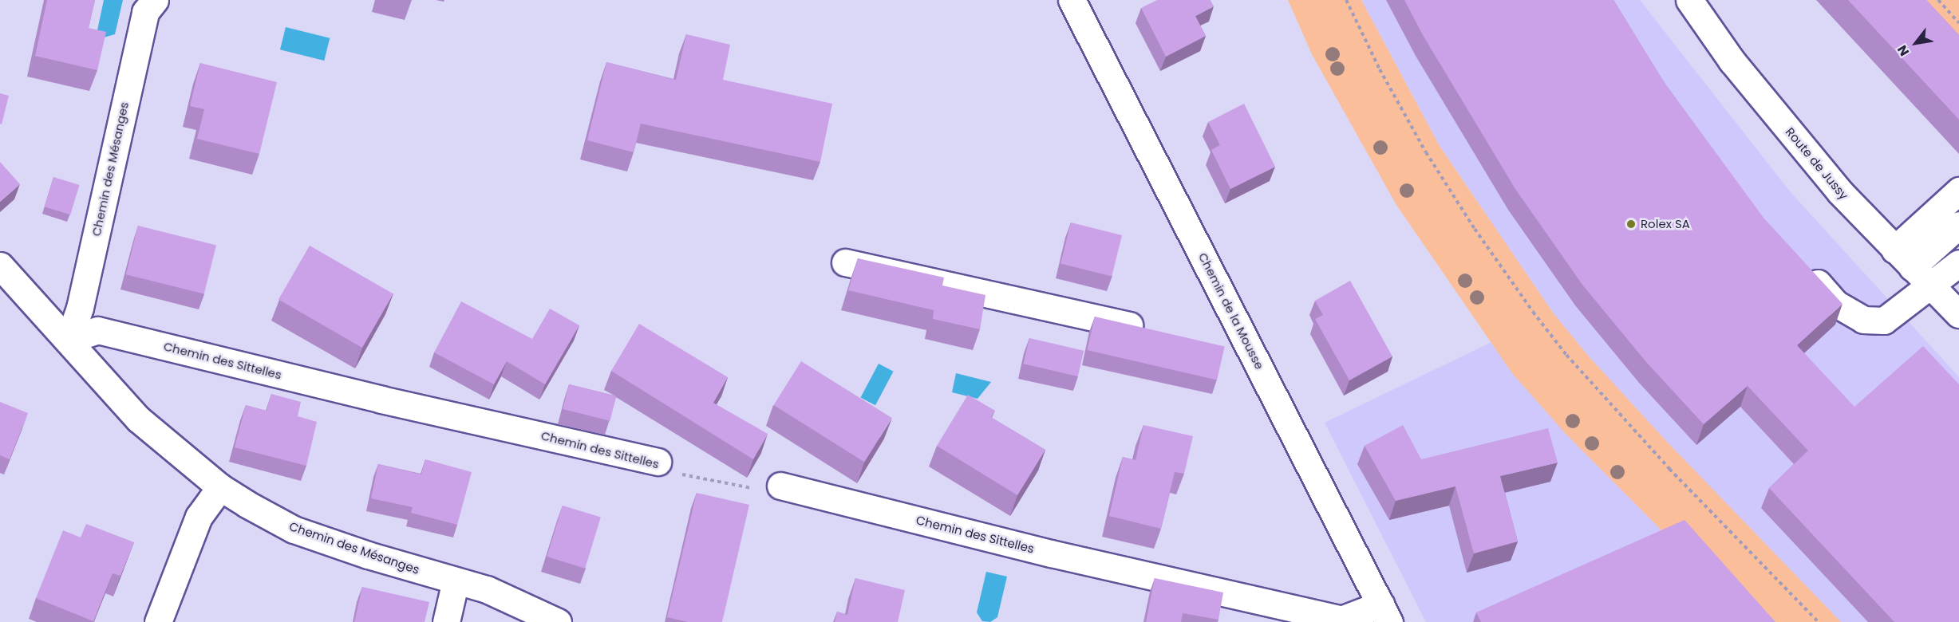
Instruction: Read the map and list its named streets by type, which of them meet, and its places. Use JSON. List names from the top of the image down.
{
  "streets": {
    "street": [
      "Route de Jussy",
      "Chemin des Mésanges",
      "Chemin de la Mousse",
      "Chemin des Sittelles"
    ]
  },
  "crossings": [
    ["Chemin des Mésanges", "Chemin des Sittelles"],
    ["Chemin de la Mousse", "Chemin des Sittelles"]
  ],
  "places": ["Rolex SA"],
  "north": "bottom left"
}
